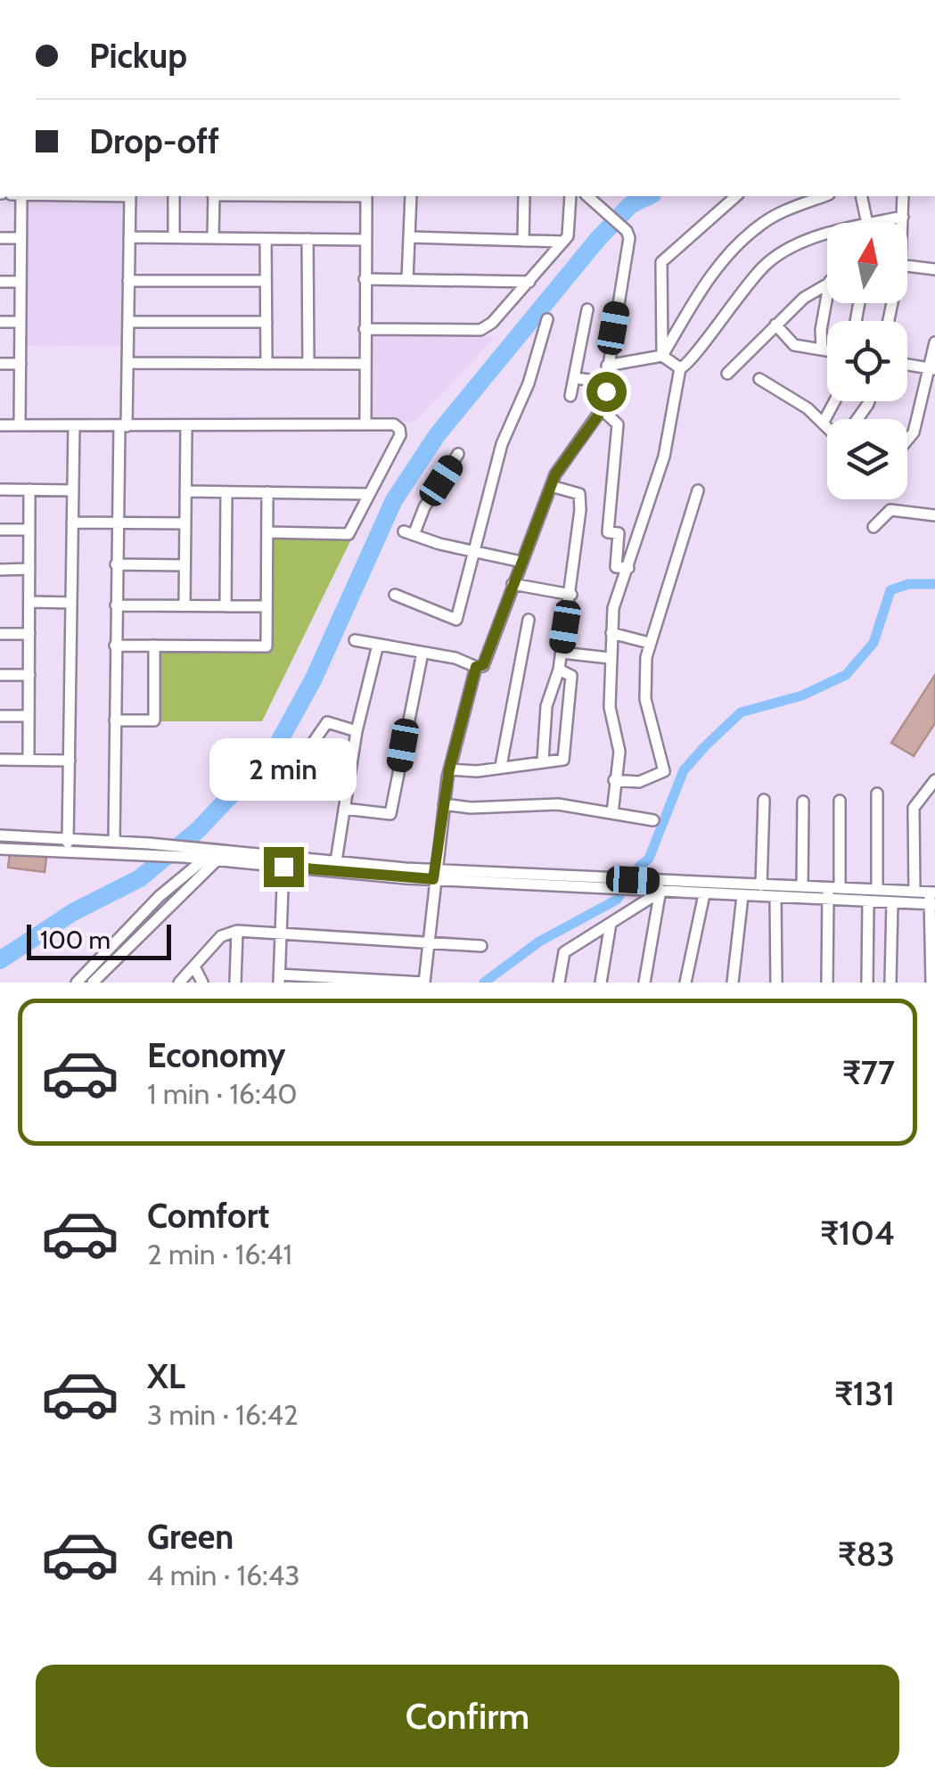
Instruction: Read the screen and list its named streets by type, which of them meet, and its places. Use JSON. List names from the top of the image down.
{
  "scale_bar": "100 m",
  "north": "top",
  "page": {
    "banner": ["Pickup", "Drop-off"],
    "bubble": "2 min",
    "scale": "100 m",
    "list": [
      {
        "name": "Economy",
        "note": "1 min · 16:40",
        "value": "₹77"
      },
      {
        "name": "Comfort",
        "note": "2 min · 16:41",
        "value": "₹104"
      },
      {
        "name": "XL",
        "note": "3 min · 16:42",
        "value": "₹131"
      },
      {
        "name": "Green",
        "note": "4 min · 16:43",
        "value": "₹83"
      }
    ],
    "buttons": "Confirm"
  }
}
